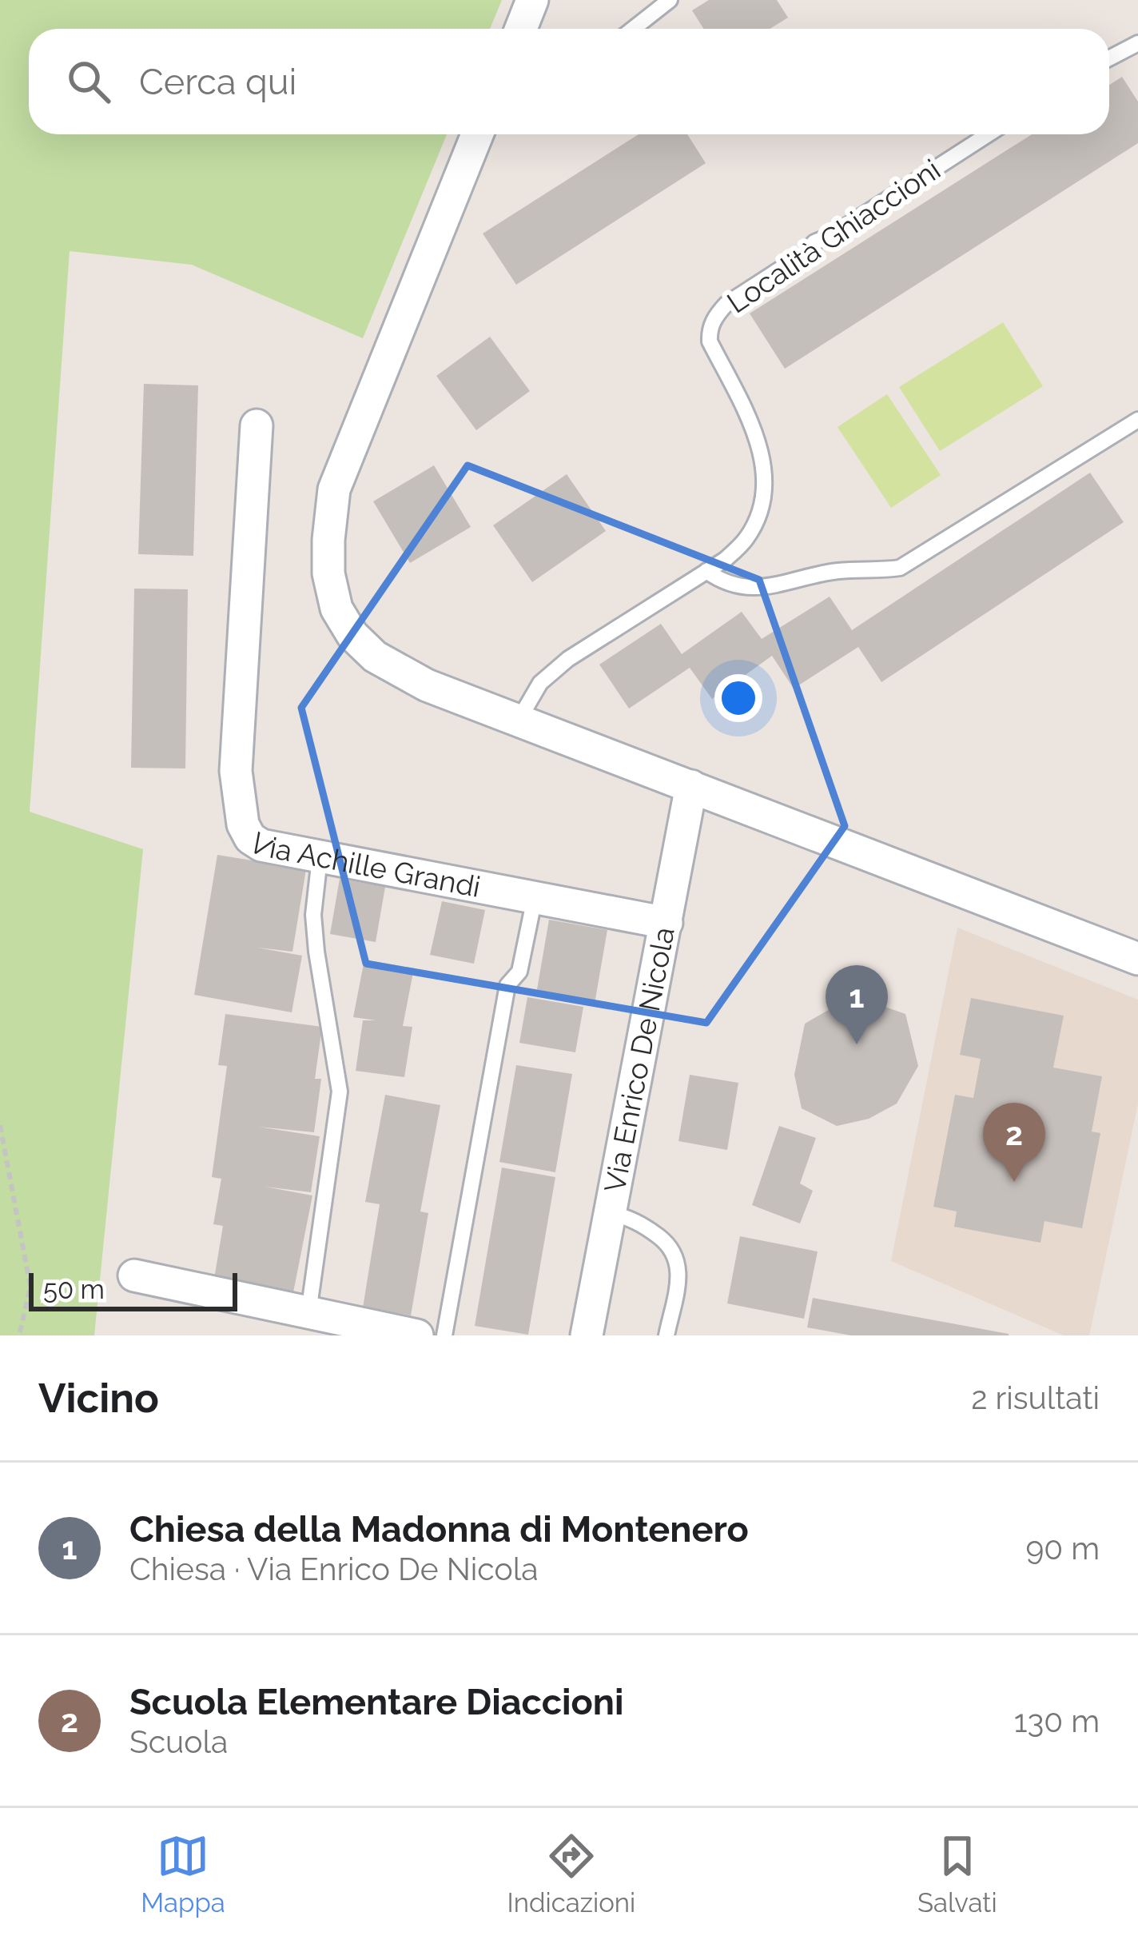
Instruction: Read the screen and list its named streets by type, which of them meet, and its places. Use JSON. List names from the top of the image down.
{
  "streets": {
    "street": ["Via Achille Grandi", "Via Enrico De Nicola"],
    "lane": ["Località Ghiaccioni"]
  },
  "crossings": [
    ["Via Achille Grandi", "Via Enrico De Nicola"]
  ],
  "scale_bar": "50 m",
  "page": {
    "search": "Cerca qui",
    "pins": ["1", "2"],
    "scale": "50 m",
    "heading": ["Vicino", "2 risultati"],
    "list": [
      {
        "mark": "1",
        "name": "Chiesa della Madonna di Montenero",
        "note": "Chiesa · Via Enrico De Nicola",
        "value": "90 m"
      },
      {
        "mark": "2",
        "name": "Scuola Elementare Diaccioni",
        "note": "Scuola",
        "value": "130 m"
      }
    ],
    "nav": ["Mappa", "Indicazioni", "Salvati"]
  }
}
